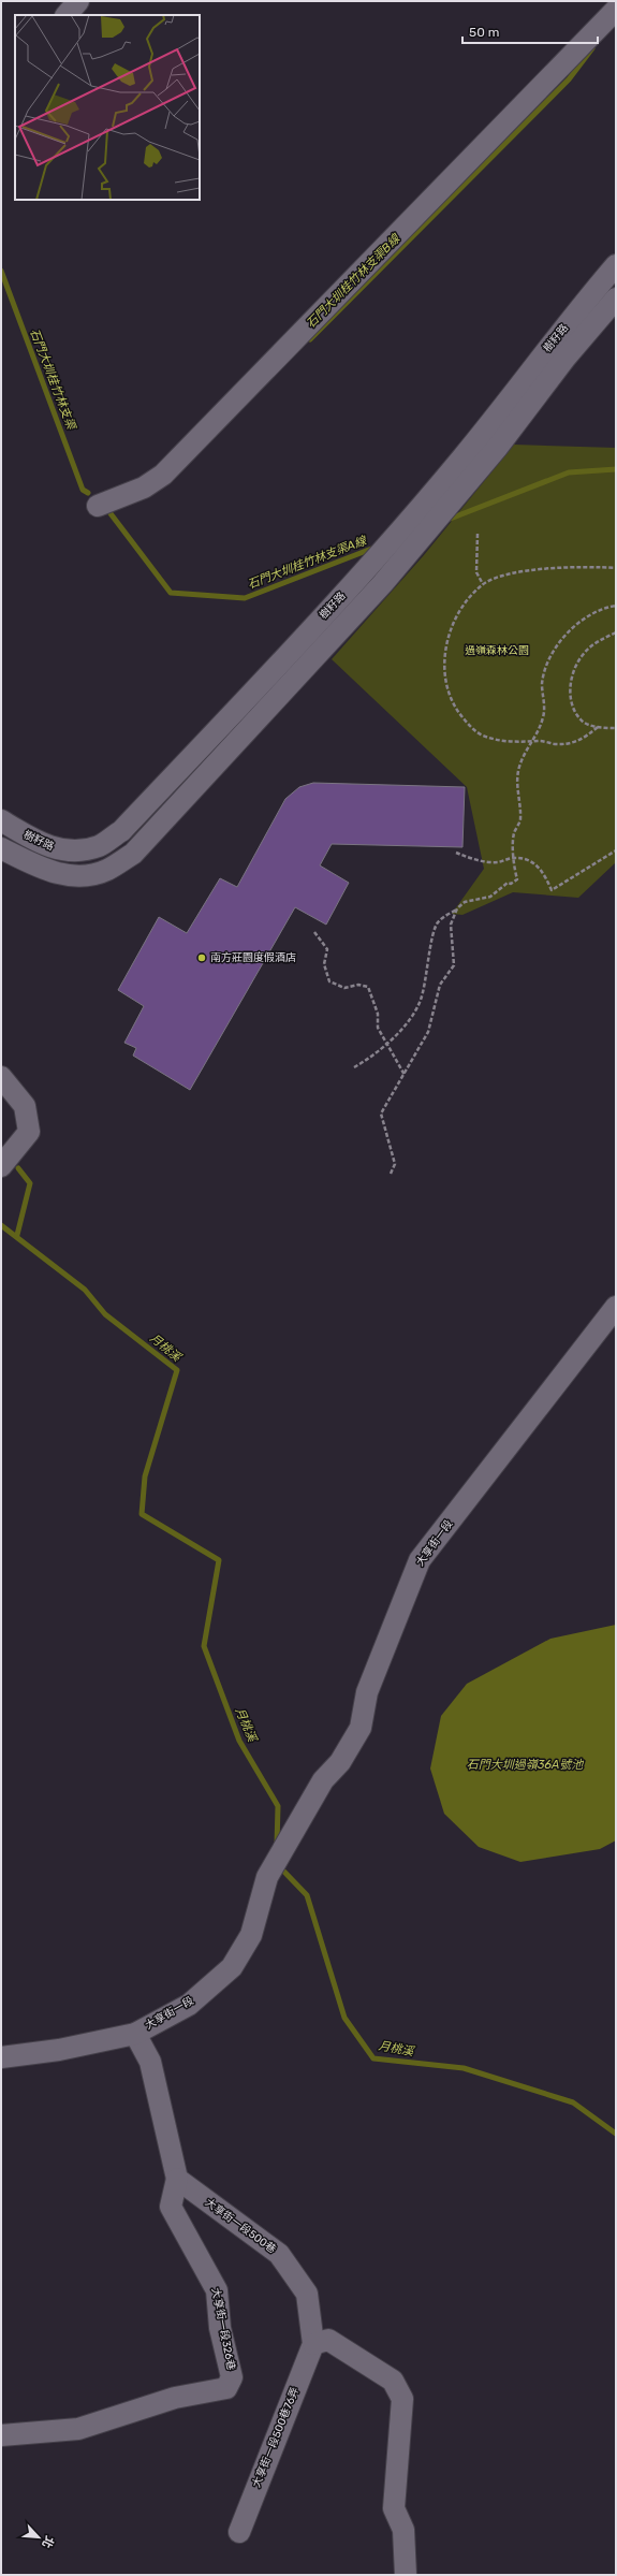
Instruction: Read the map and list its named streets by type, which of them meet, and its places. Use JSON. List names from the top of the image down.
{
  "streets": {
    "street": [
      "樹籽路",
      "大享街一段",
      "大享街一段500巷",
      "大享街一段326巷",
      "大享街一段500巷76弄"
    ]
  },
  "crossings": [
    ["大享街一段500巷", "大享街一段326巷"],
    ["大享街一段500巷", "大享街一段500巷76弄"]
  ],
  "water": [
    "石門大圳桂竹林支渠B線",
    "石門大圳桂竹林支渠",
    "石門大圳桂竹林支渠A線",
    "月桃溪",
    "石門大圳過嶺36A號池"
  ],
  "parks": ["過嶺森林公園"],
  "places": ["南方莊園度假酒店"],
  "scale_bar": "50 m",
  "north": "bottom right"
}
